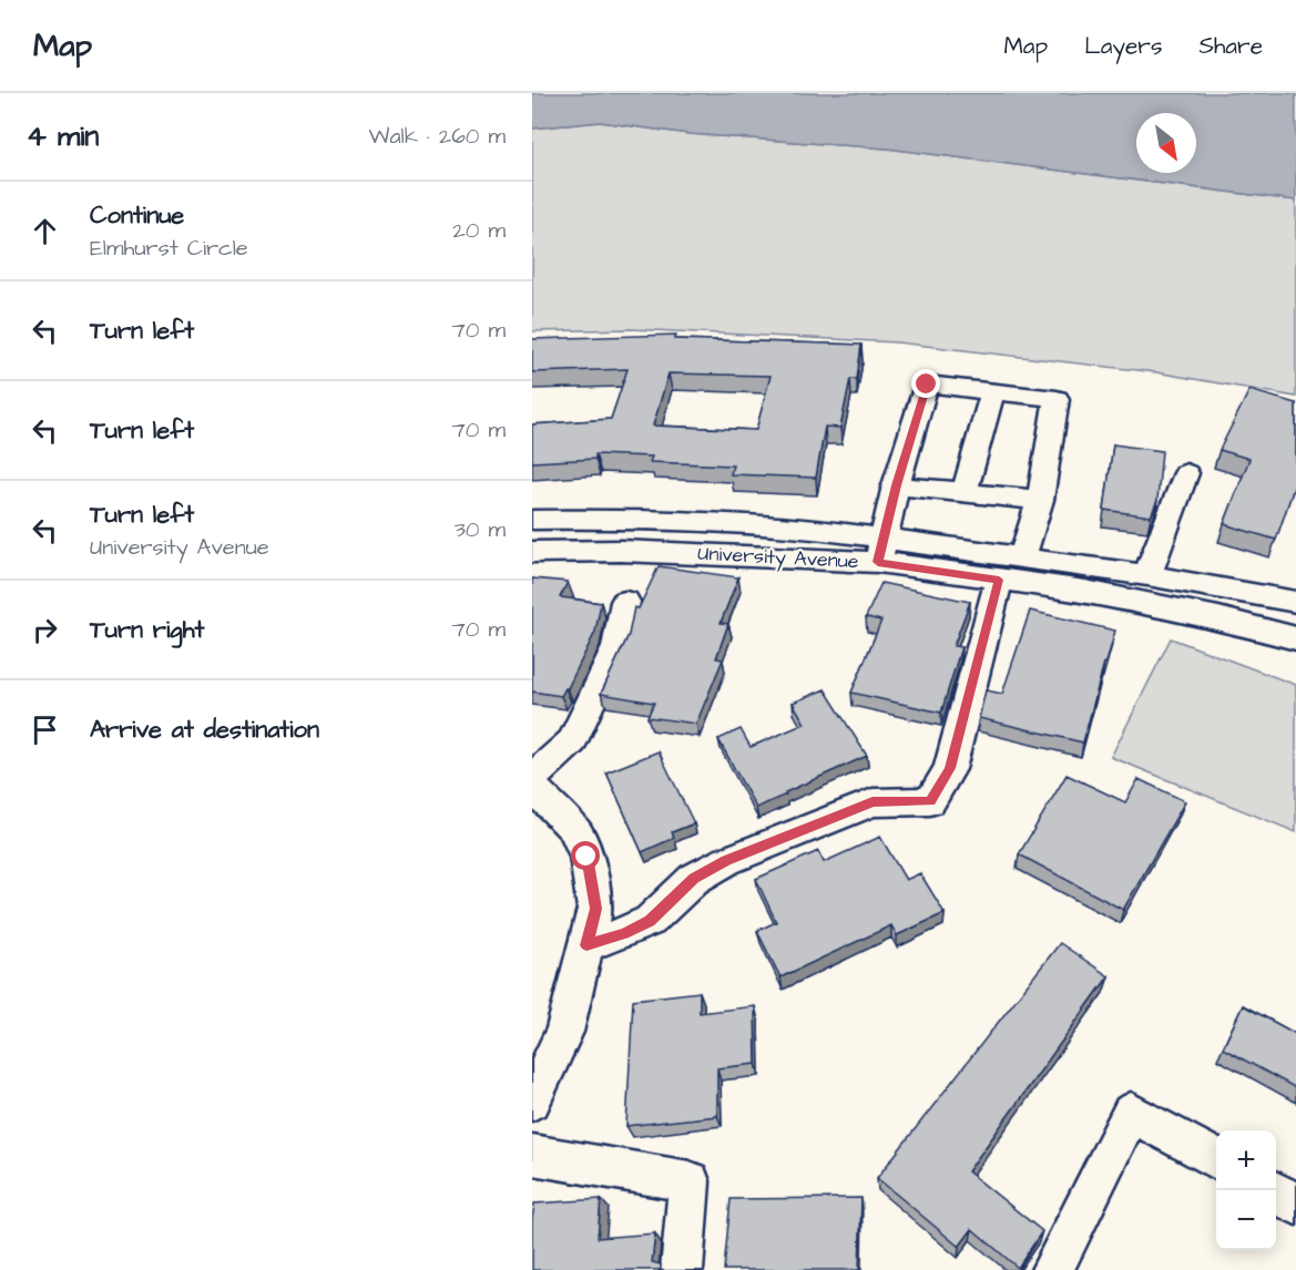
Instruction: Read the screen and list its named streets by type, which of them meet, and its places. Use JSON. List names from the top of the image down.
{
  "streets": {
    "street": ["University Avenue"]
  },
  "north": "bottom right",
  "page": {
    "header": "Map",
    "nav": ["Map", "Layers", "Share"],
    "heading": ["4 min", "Walk · 260 m"],
    "list": [
      ["Continue", "Elmhurst Circle", "20 m"],
      ["Turn left", "70 m"],
      ["Turn left", "70 m"],
      ["Turn left", "University Avenue", "30 m"],
      ["Turn right", "70 m"],
      "Arrive at destination"
    ],
    "map_buttons": ["+", "−"]
  }
}
